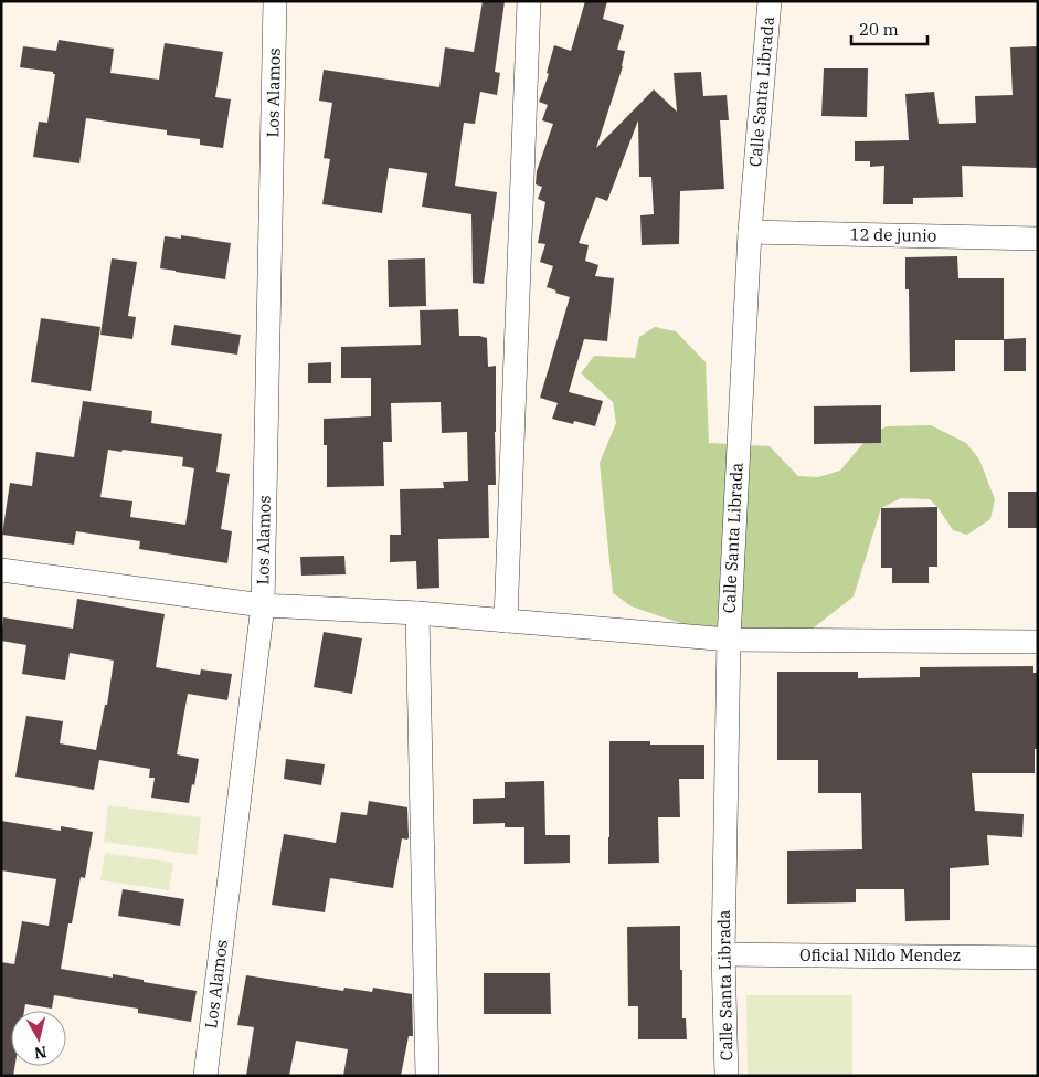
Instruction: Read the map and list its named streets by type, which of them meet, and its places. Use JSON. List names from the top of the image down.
{
  "streets": {
    "street": [
      "Calle Santa Librada",
      "Los Alamos",
      "12 de junio",
      "Oficial Nildo Mendez"
    ]
  },
  "crossings": [
    ["Calle Santa Librada", "12 de junio"],
    ["Calle Santa Librada", "Oficial Nildo Mendez"]
  ],
  "scale_bar": "20 m",
  "north": "bottom"
}
